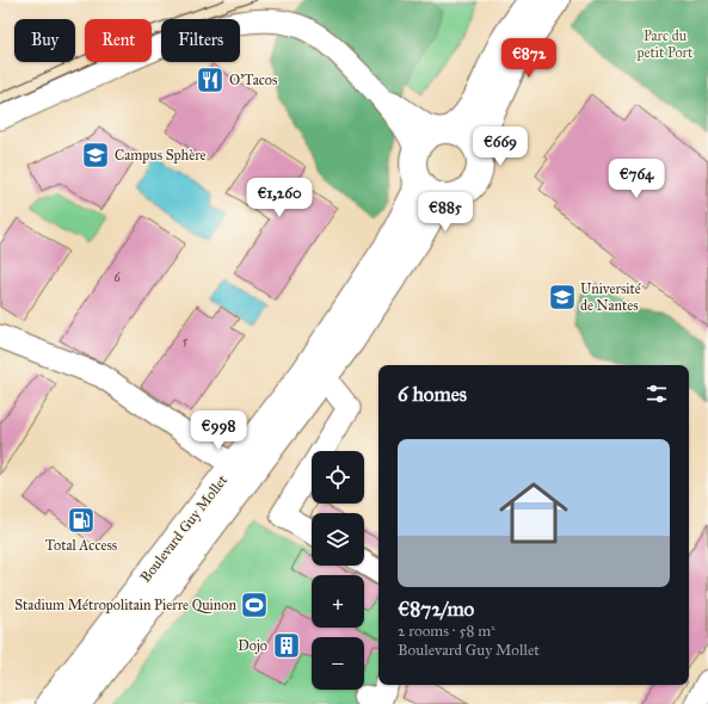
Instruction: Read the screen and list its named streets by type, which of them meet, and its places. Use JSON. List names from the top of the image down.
{
  "streets": {
    "main road": ["Boulevard Guy Mollet"]
  },
  "parks": ["Parc du petit Port"],
  "places": {
    "restaurant": ["O'Tacos"],
    "school or university": ["Campus Sphère", "Université de Nantes"],
    "fuel station": ["Total Access"],
    "sports": ["Stadium Métropolitain Pierre Quinon"],
    "building": ["Dojo"]
  },
  "house_numbers": ["6", "5"],
  "page": {
    "chip": ["Buy", "Rent", "Filters"],
    "price": [
      "€872",
      "€669",
      "€764",
      "€1,260",
      "€885",
      "€998"
    ],
    "heading": "6 homes",
    "list": [
      {
        "name": "€872/mo",
        "note": "2 rooms · 58 m² · Boulevard Guy Mollet"
      }
    ],
    "map_buttons": ["+", "−"]
  }
}
